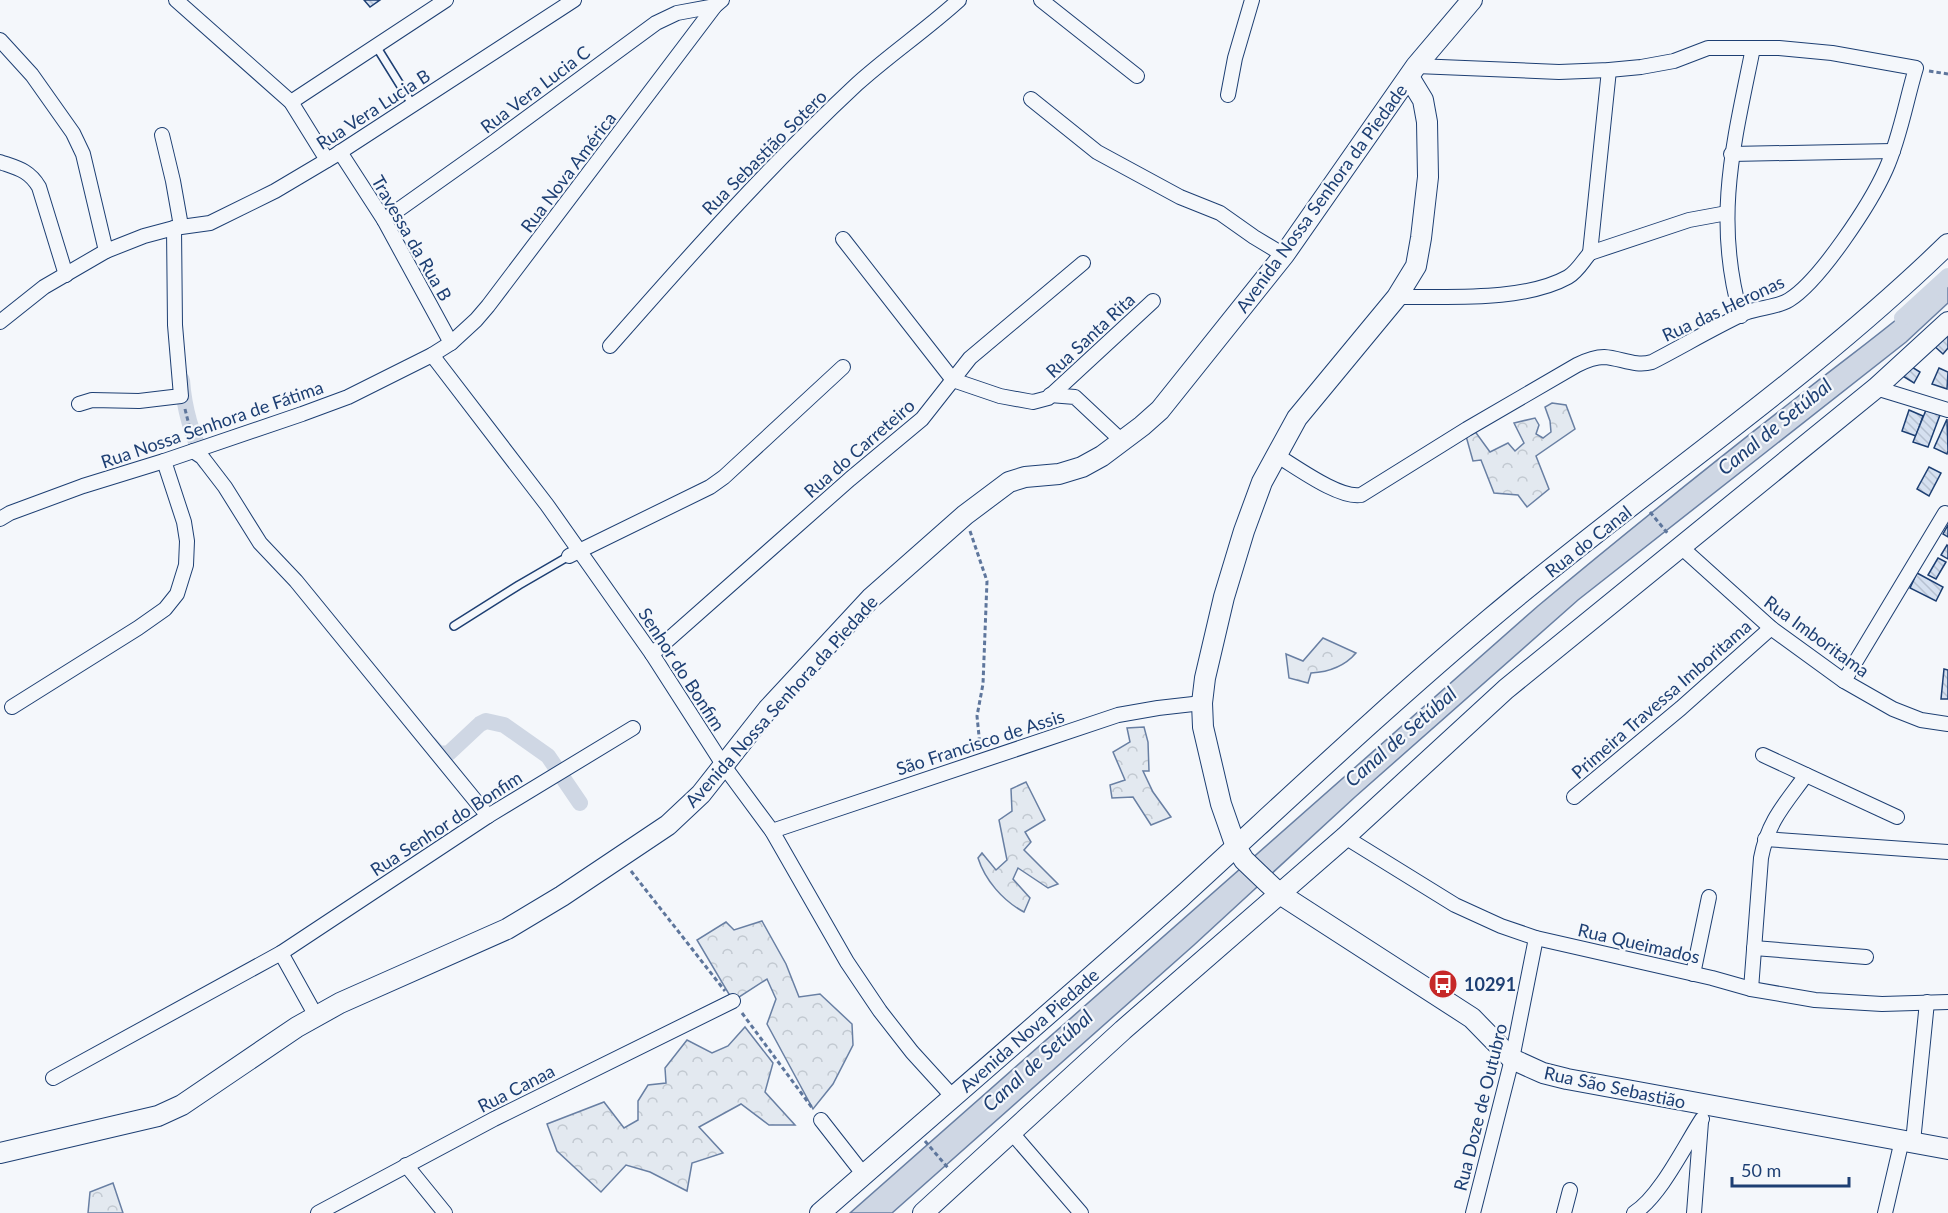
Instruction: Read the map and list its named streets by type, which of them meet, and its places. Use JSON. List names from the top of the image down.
{
  "streets": {
    "street": [
      "Rua Vera Lucia C",
      "Rua Vera Lucia B",
      "Rua Sebastião Sotero",
      "Rua Nova América",
      "Avenida Nossa Senhora da Piedade",
      "Travessa da Rua B",
      "Rua das Heronas",
      "Rua Santa Rita",
      "Rua Nossa Senhora de Fátima",
      "Rua do Carreteiro",
      "Rua do Canal",
      "Rua Imboritama",
      "Senhor do Bonfim",
      "Primeira Travessa Imboritama",
      "São Francisco de Assis",
      "Rua Senhor do Bonfim",
      "Rua Queimados",
      "Avenida Nova Piedade",
      "Rua São Sebastião",
      "Rua Canaa",
      "Rua Doze de Outubro"
    ]
  },
  "crossings": [
    ["Rua Vera Lucia C", "Rua Nova América"],
    ["Rua Vera Lucia C", "Travessa da Rua B"],
    ["Rua Vera Lucia B", "Travessa da Rua B"],
    ["Rua Nova América", "Travessa da Rua B"],
    ["Rua Nova América", "Rua Nossa Senhora de Fátima"],
    ["Rua Nova América", "Senhor do Bonfim"],
    ["Avenida Nossa Senhora da Piedade", "Senhor do Bonfim"],
    ["Rua Nossa Senhora de Fátima", "Senhor do Bonfim"],
    ["Rua do Carreteiro", "Senhor do Bonfim"],
    ["Rua do Canal", "Avenida Nova Piedade"],
    ["Rua do Canal", "Rua São Sebastião"],
    ["Rua Imboritama", "Primeira Travessa Imboritama"],
    ["Senhor do Bonfim", "São Francisco de Assis"],
    ["Senhor do Bonfim", "Avenida Nova Piedade"],
    ["Rua Queimados", "Rua Doze de Outubro"],
    ["Avenida Nova Piedade", "Rua São Sebastião"],
    ["Rua São Sebastião", "Rua Doze de Outubro"]
  ],
  "water": ["Canal de Setúbal"],
  "places": {
    "bus stop": ["10291"]
  },
  "scale_bar": "50 m"
}
